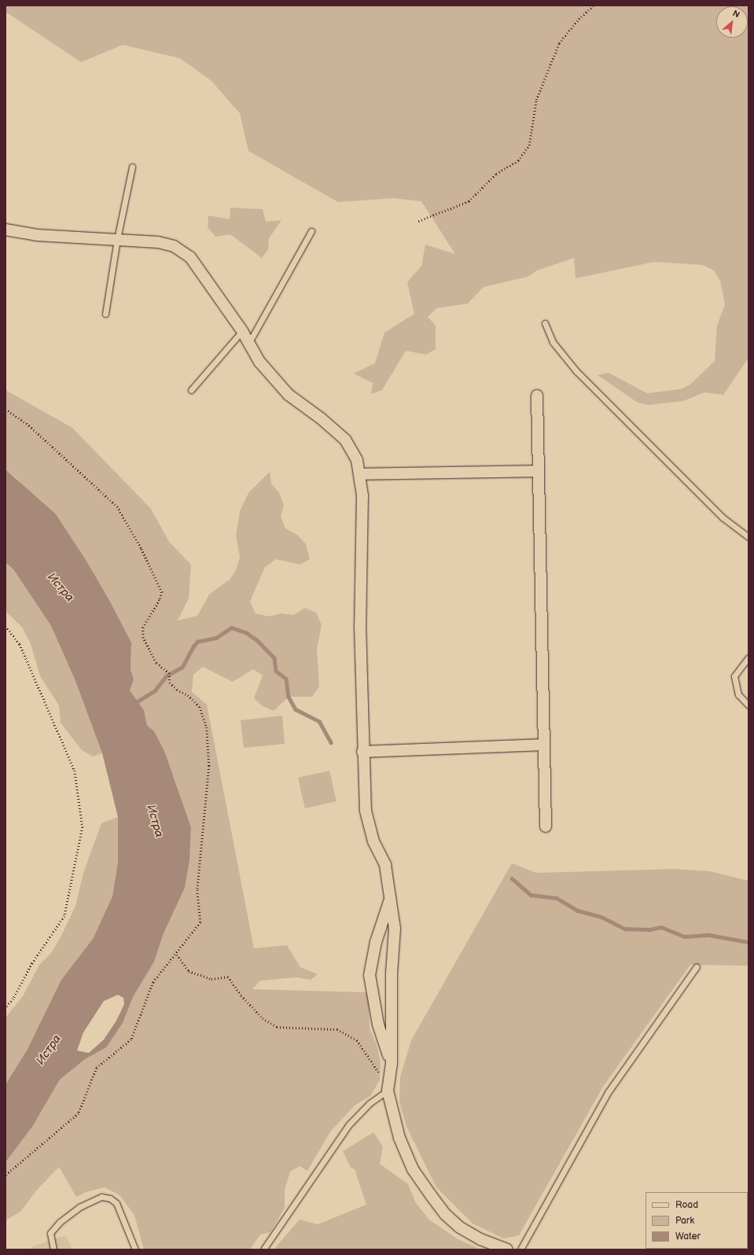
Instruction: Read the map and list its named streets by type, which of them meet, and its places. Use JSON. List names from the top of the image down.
{
  "water": ["Истра"],
  "legend": ["Road", "Park", "Water"],
  "north": "top right"
}
